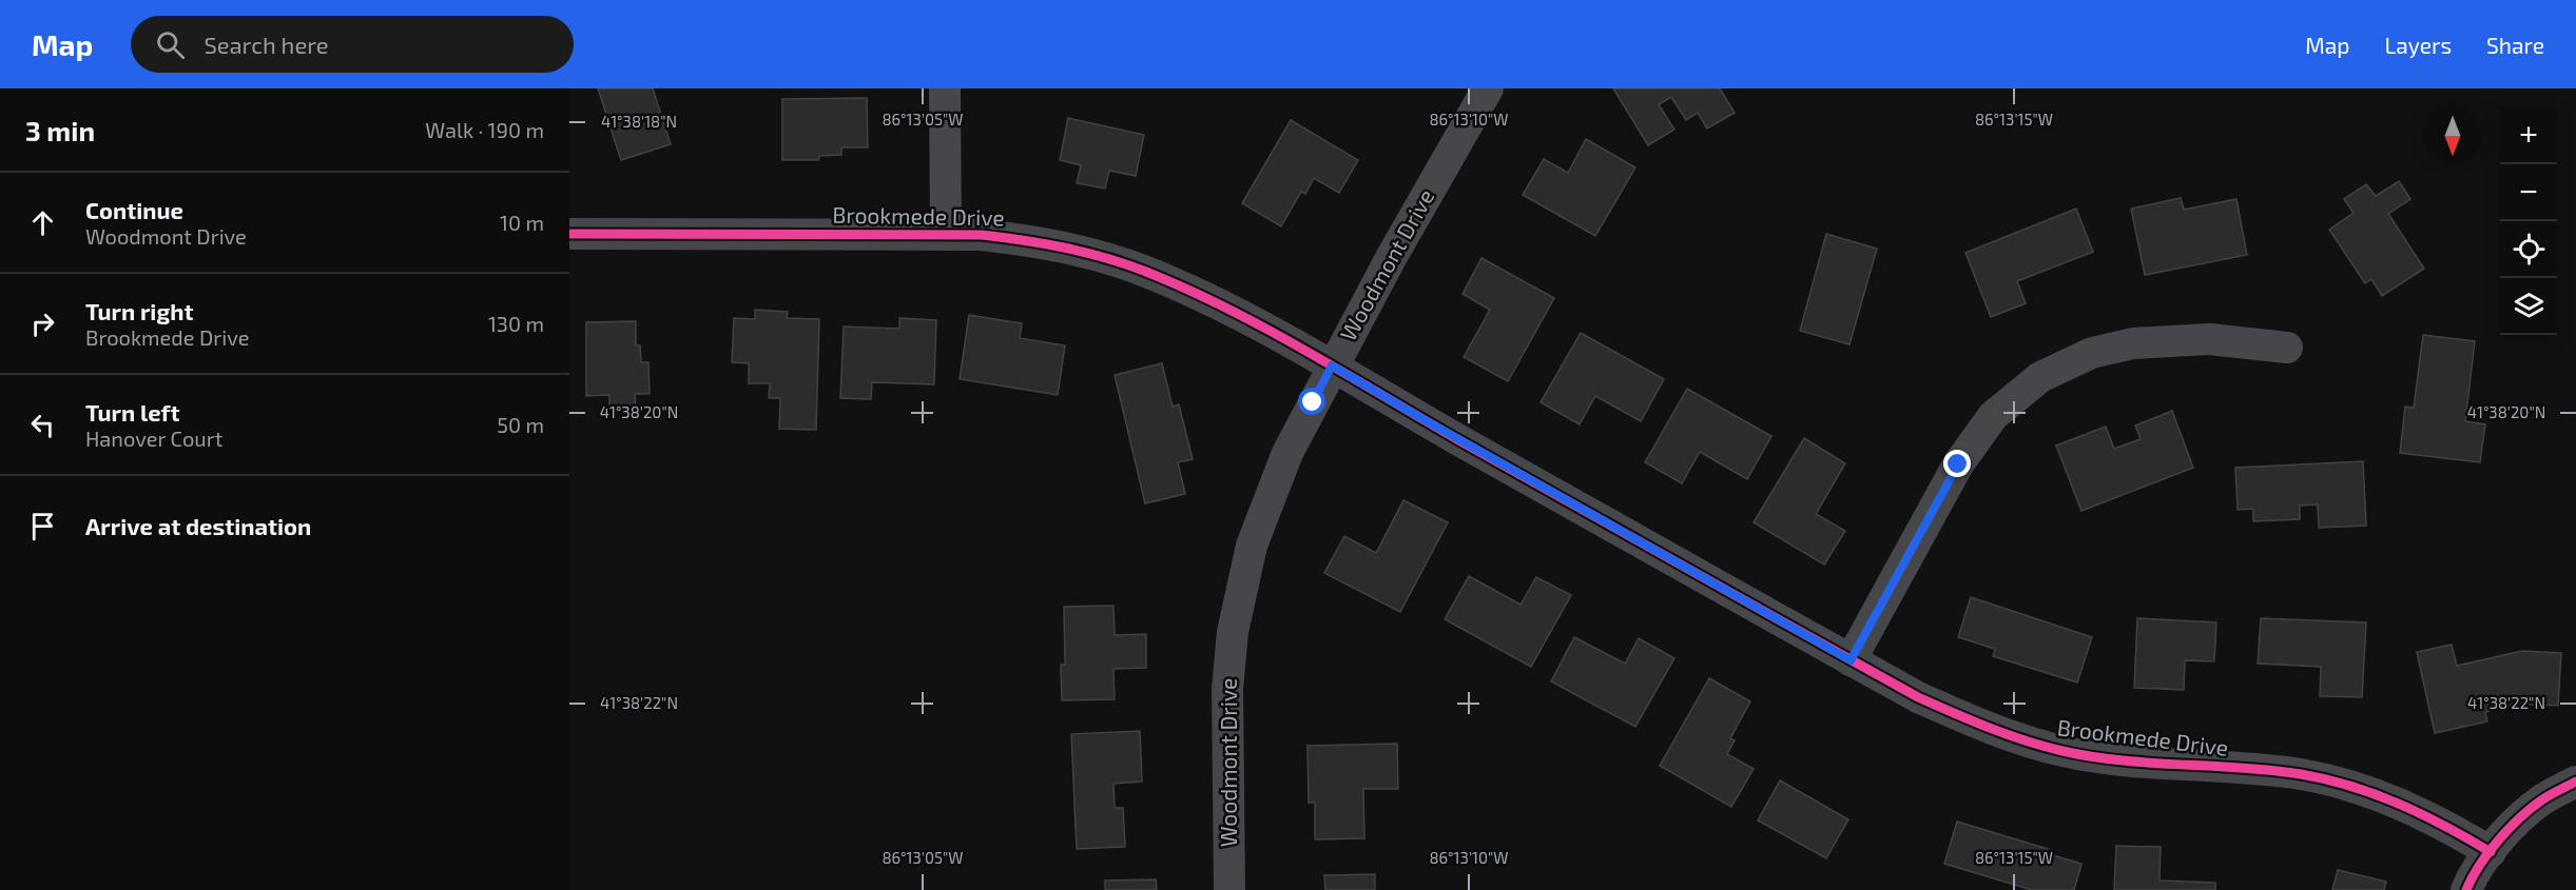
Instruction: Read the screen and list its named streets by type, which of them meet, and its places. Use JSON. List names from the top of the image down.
{
  "streets": {
    "street": ["Brookmede Drive", "Woodmont Drive"]
  },
  "crossings": [
    ["Brookmede Drive", "Woodmont Drive"]
  ],
  "north": "bottom",
  "page": {
    "header": "Map",
    "search": "Search here",
    "nav": ["Map", "Layers", "Share"],
    "heading": ["3 min", "Walk · 190 m"],
    "map_buttons": ["+", "−"],
    "list": [
      ["Continue", "Woodmont Drive", "10 m"],
      ["Turn right", "Brookmede Drive", "130 m"],
      ["Turn left", "Hanover Court", "50 m"],
      "Arrive at destination"
    ]
  },
  "coordinates": [
    "86°13'05\"W",
    "86°13'10\"W",
    "86°13'15\"W",
    "41°38'18\"N",
    "41°38'20\"N",
    "41°38'22\"N"
  ]
}
